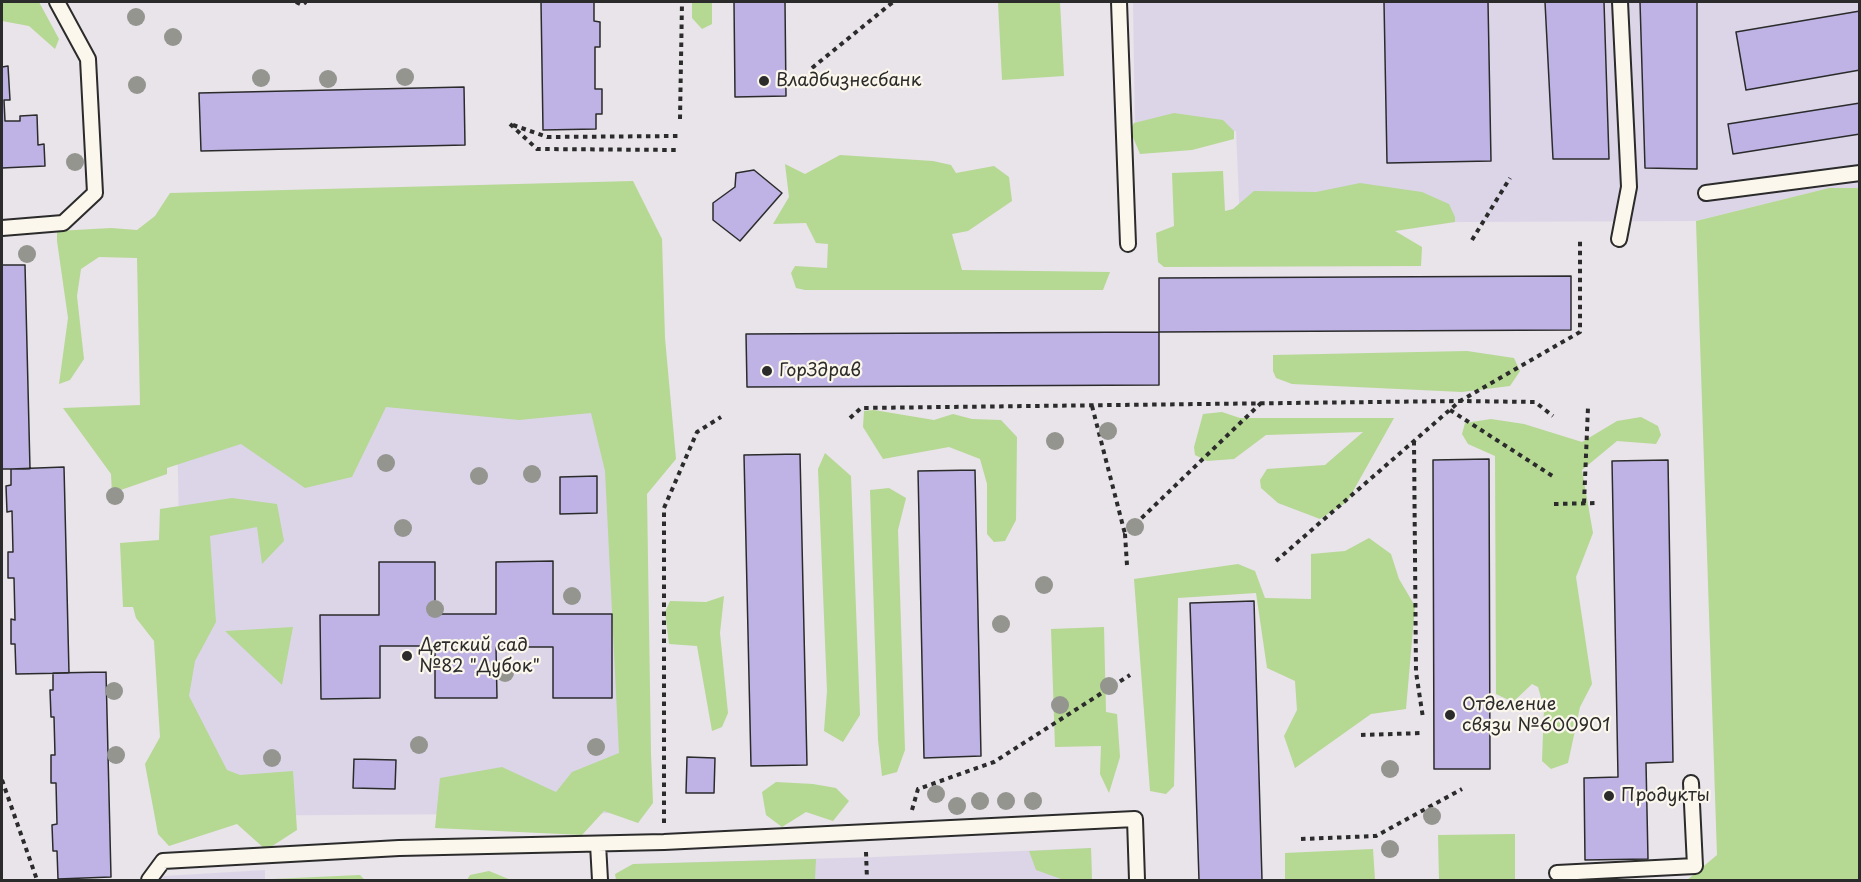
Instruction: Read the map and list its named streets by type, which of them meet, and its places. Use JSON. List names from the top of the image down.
{
  "places": [
    "Владбизнесбанк",
    "ГорЗдрав",
    "Детский сад №82 \"Дубок\"",
    "Отделение связи №600901",
    "Продукты"
  ]
}
